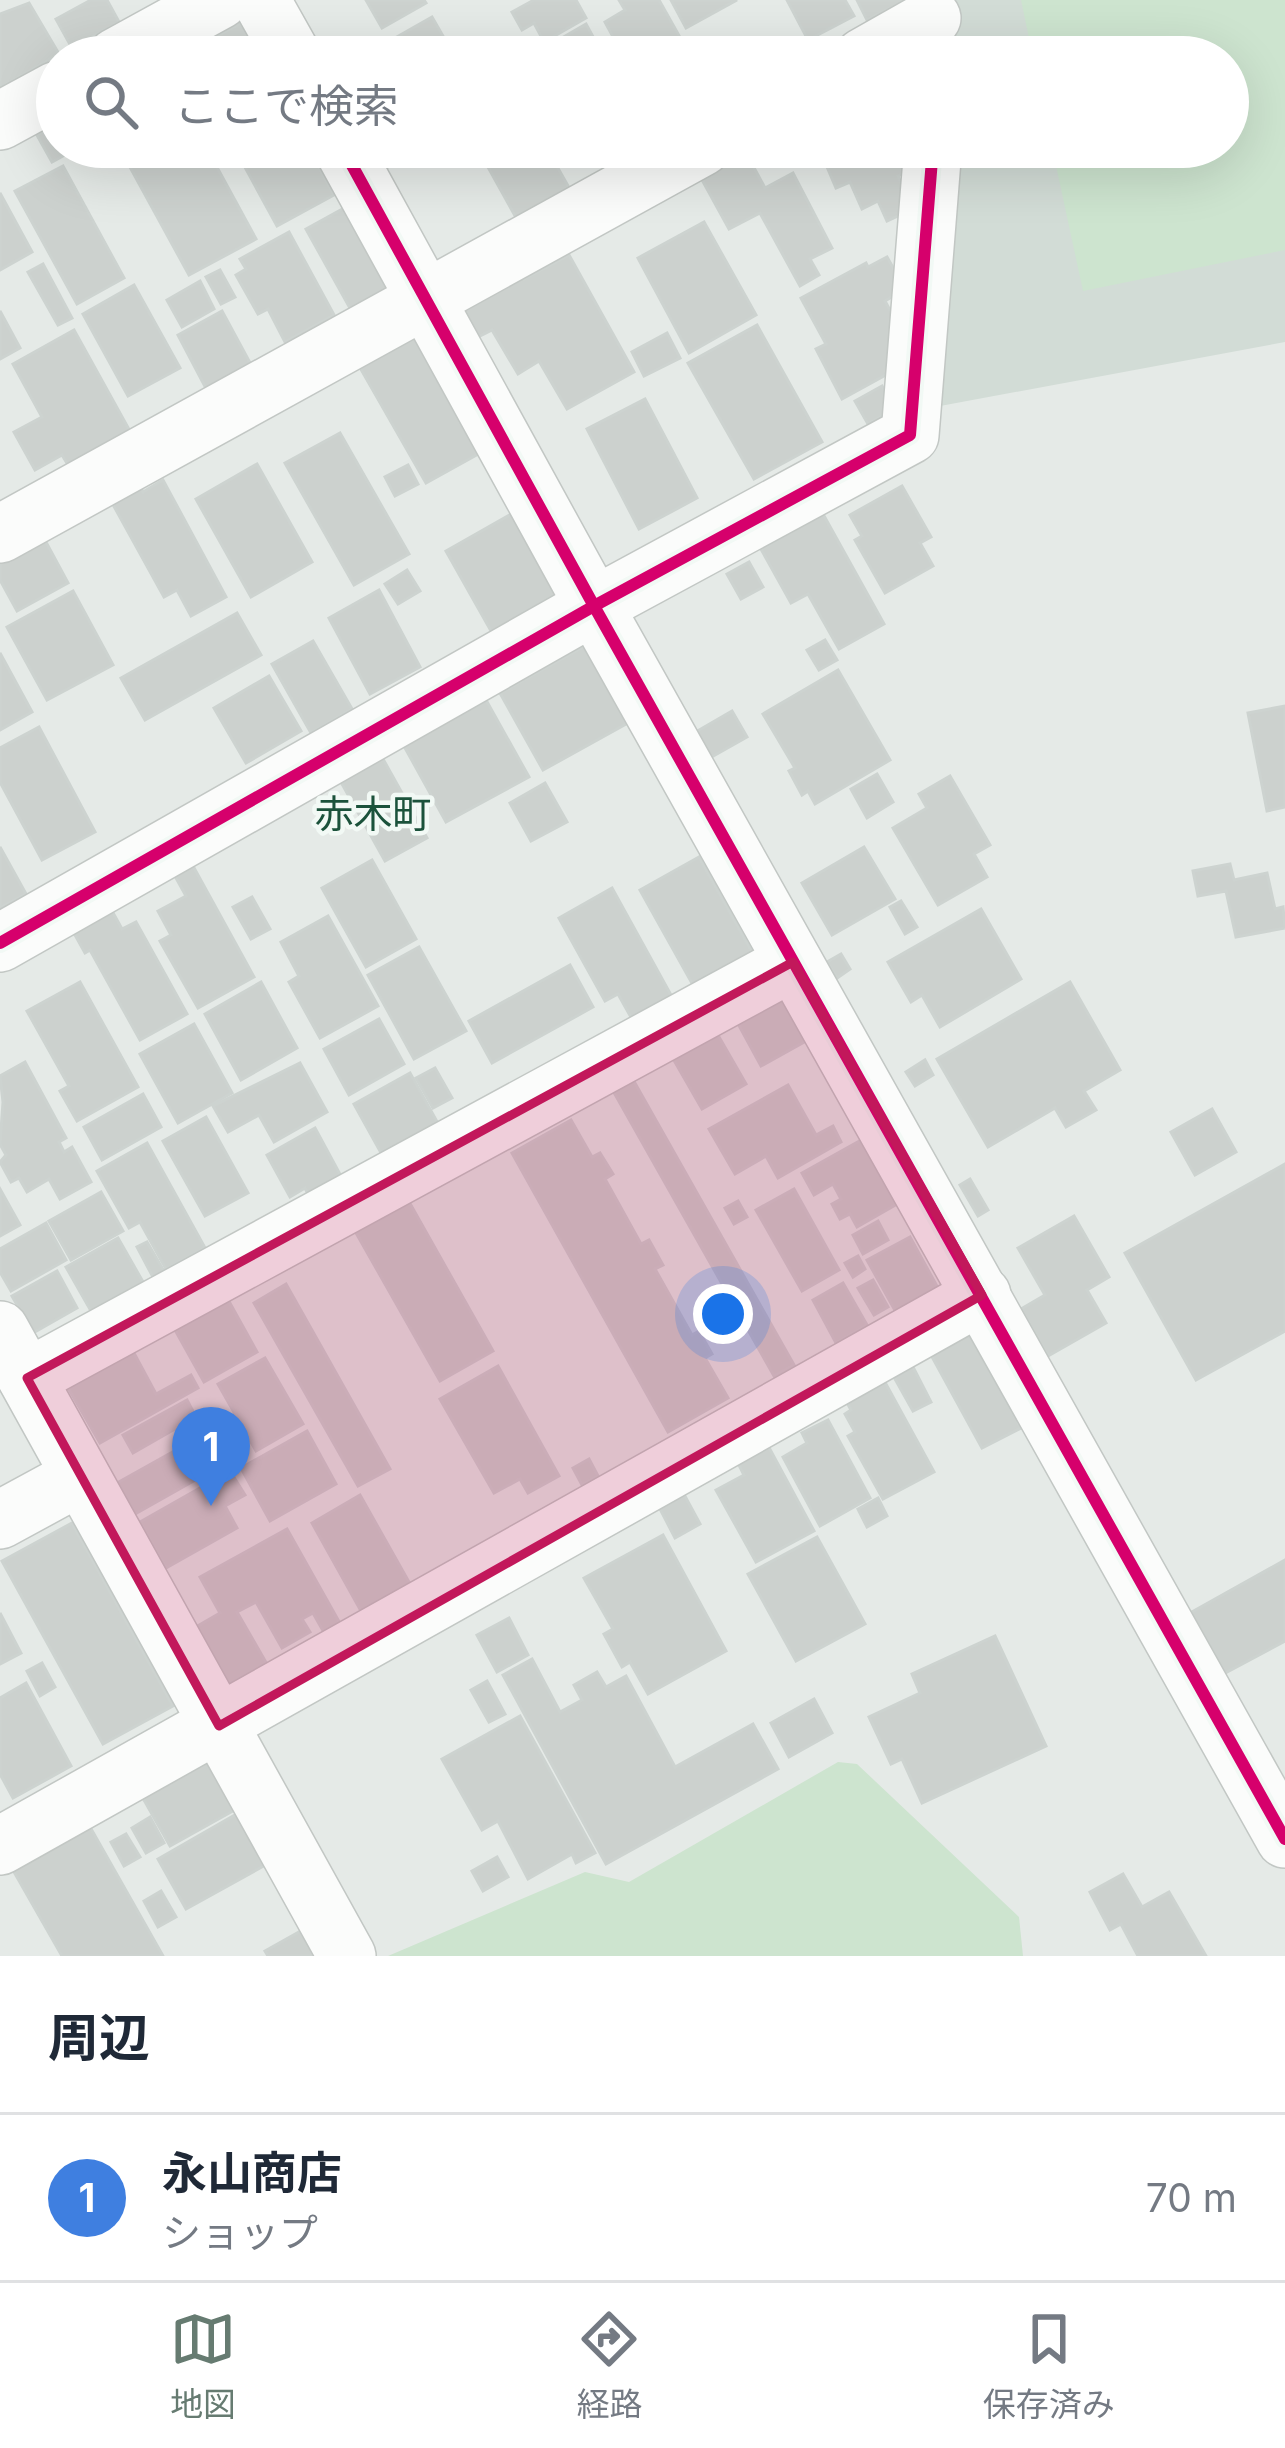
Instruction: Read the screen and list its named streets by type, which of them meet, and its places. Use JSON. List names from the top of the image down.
{
  "districts": ["赤木町"],
  "page": {
    "search": "ここで検索",
    "pins": "1",
    "heading": "周辺",
    "list": [
      {
        "mark": "1",
        "name": "永山商店",
        "note": "ショップ",
        "value": "70 m"
      }
    ],
    "nav": ["地図", "経路", "保存済み"]
  }
}
